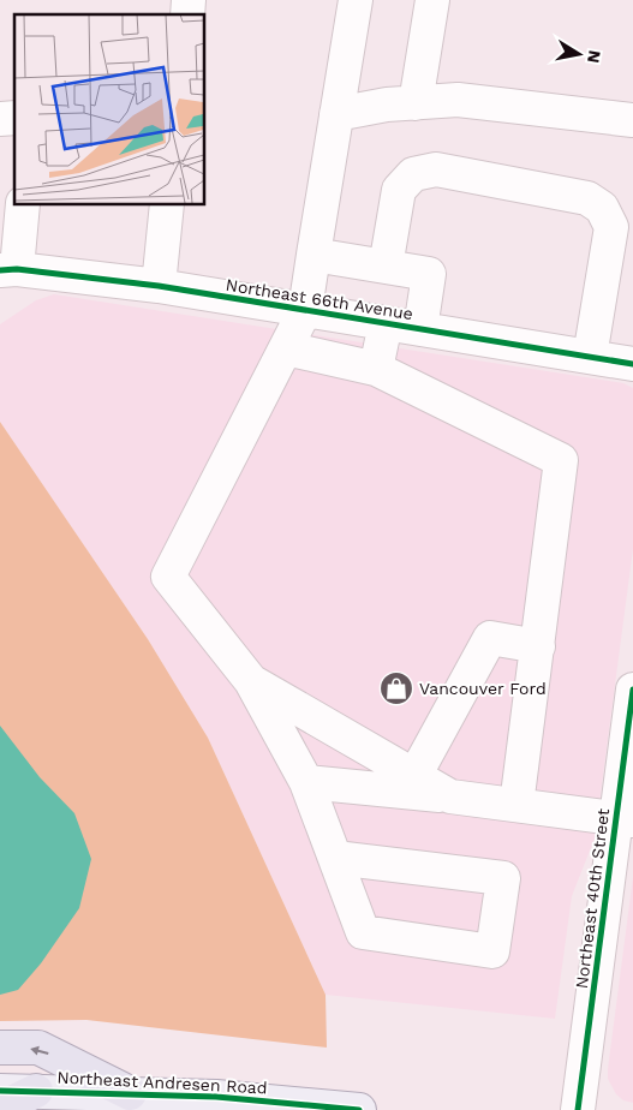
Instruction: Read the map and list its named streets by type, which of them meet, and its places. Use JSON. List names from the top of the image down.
{
  "streets": {
    "main road": ["Northeast Andresen Road"],
    "street": ["Northeast 66th Avenue", "Northeast 40th Street"]
  },
  "places": {
    "shop": ["Vancouver Ford"]
  },
  "north": "right"
}
